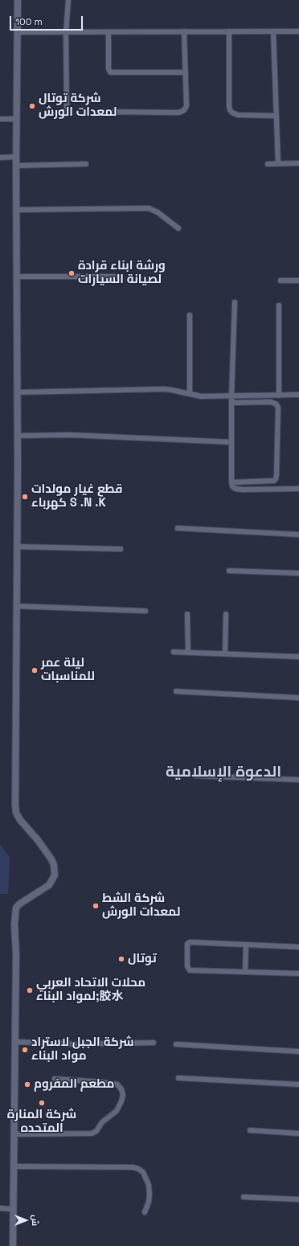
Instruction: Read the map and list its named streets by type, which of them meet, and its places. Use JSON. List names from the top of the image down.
{
  "districts": ["الدعوة الإسلامية"],
  "places": [
    "شركة توتال لمعدات الورش",
    "ورشة ابناء قرادة لصيانة السيارات",
    "قطع غيار مولدات كهرباء S .N .K",
    "ليلة عمر للمناسبات",
    "شركة الشط لمعدات الورش",
    "توتال",
    "محلات الاتحاد العربي لمواد البناء;胶水",
    "شركة الجبل لاستراد مواد البناء",
    "مطعم المفروم",
    "شركة المنارة المتحده"
  ],
  "scale_bar": "100 m",
  "north": "right"
}
